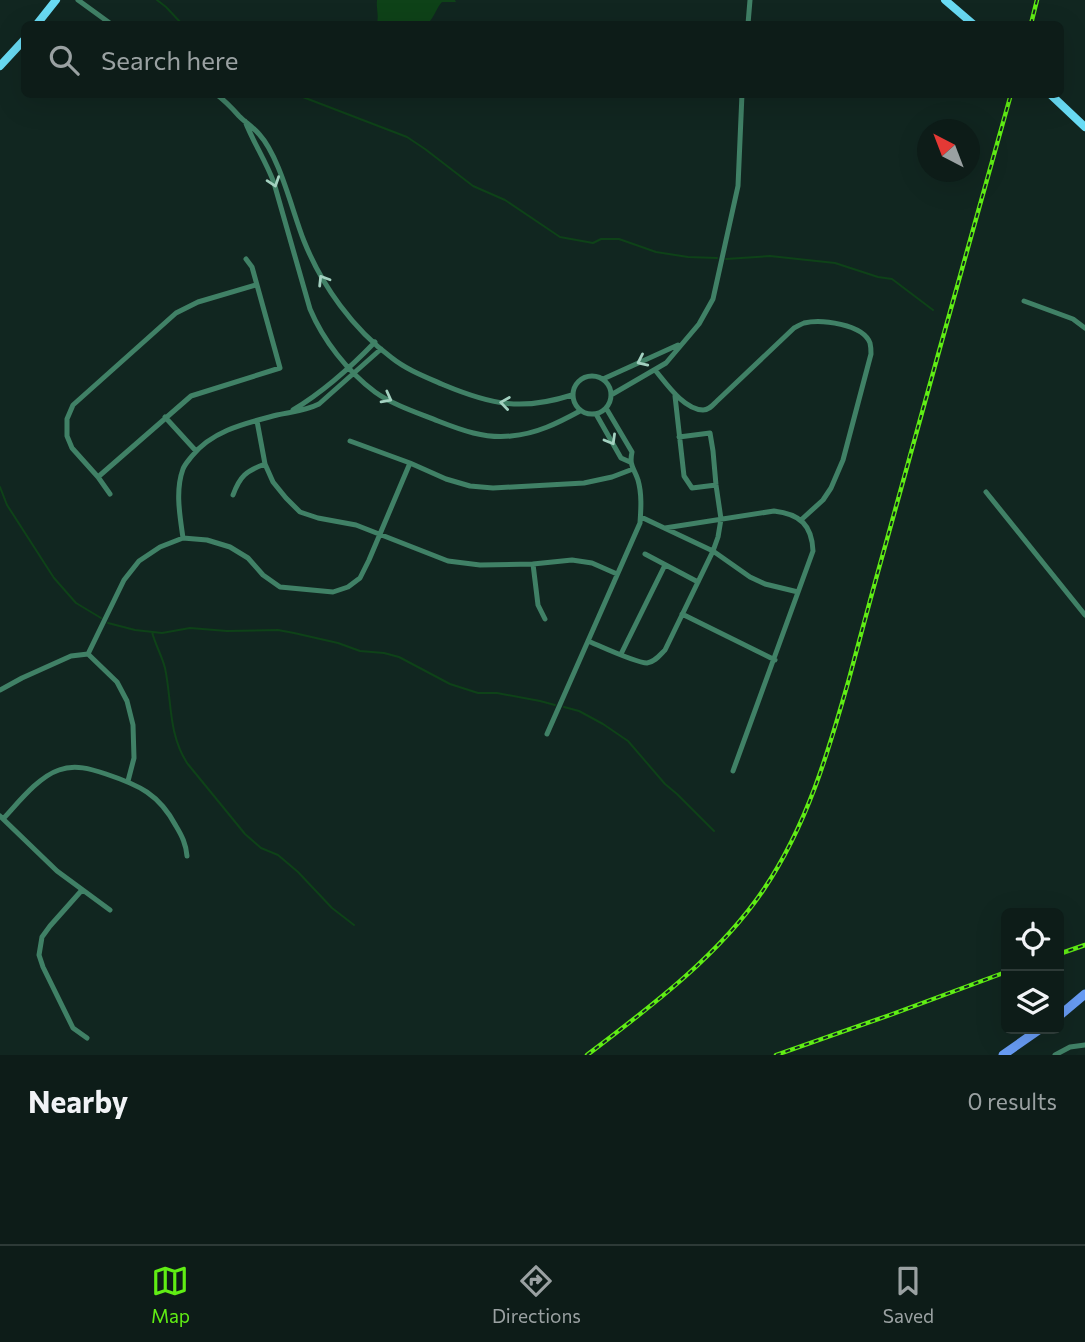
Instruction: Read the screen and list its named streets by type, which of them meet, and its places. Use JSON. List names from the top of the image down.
{
  "north": "top left",
  "page": {
    "search": "Search here",
    "heading": ["Nearby", "0 results"],
    "nav": ["Map", "Directions", "Saved"]
  }
}
